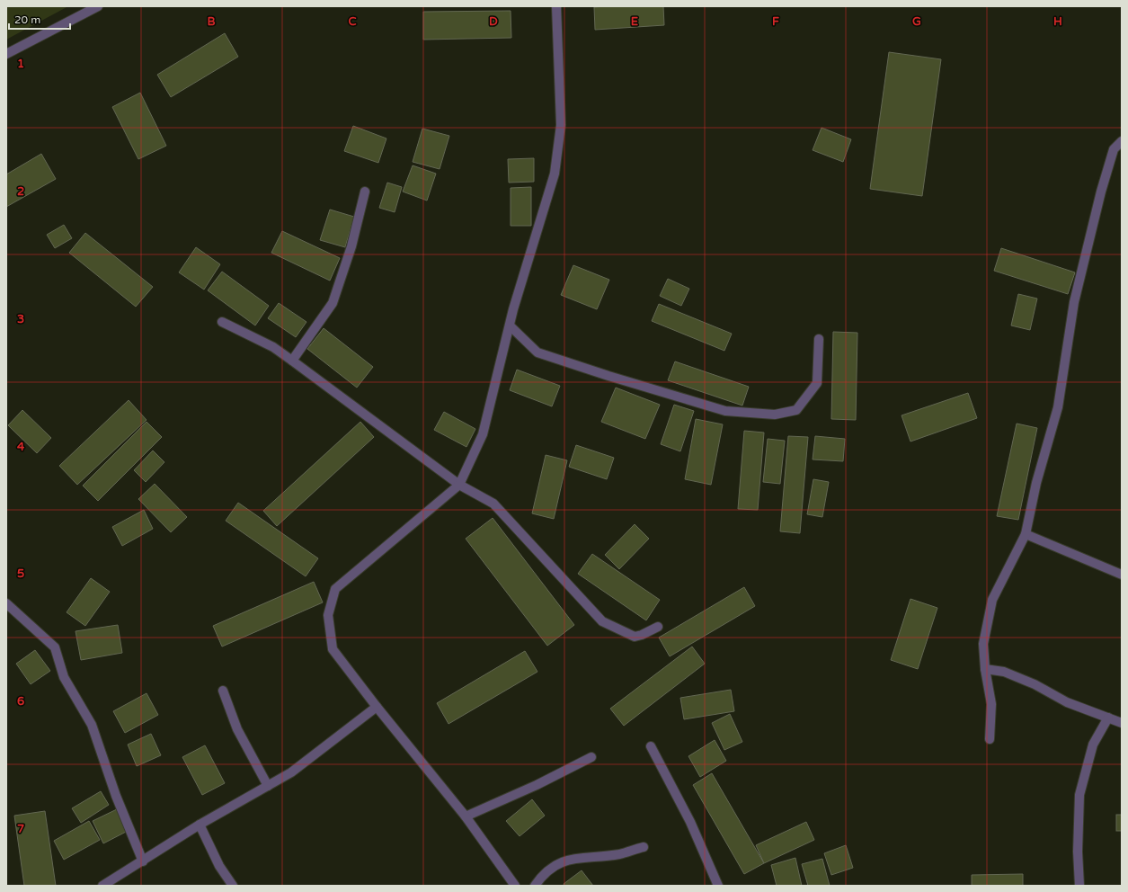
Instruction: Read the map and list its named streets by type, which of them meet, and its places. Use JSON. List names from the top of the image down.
{
  "scale_bar": "20 m",
  "grid": {
    "columns": [
      "B",
      "C",
      "D",
      "E",
      "F",
      "G",
      "H"
    ],
    "rows": [
      "1",
      "2",
      "3",
      "4",
      "5",
      "6",
      "7"
    ]
  }
}
